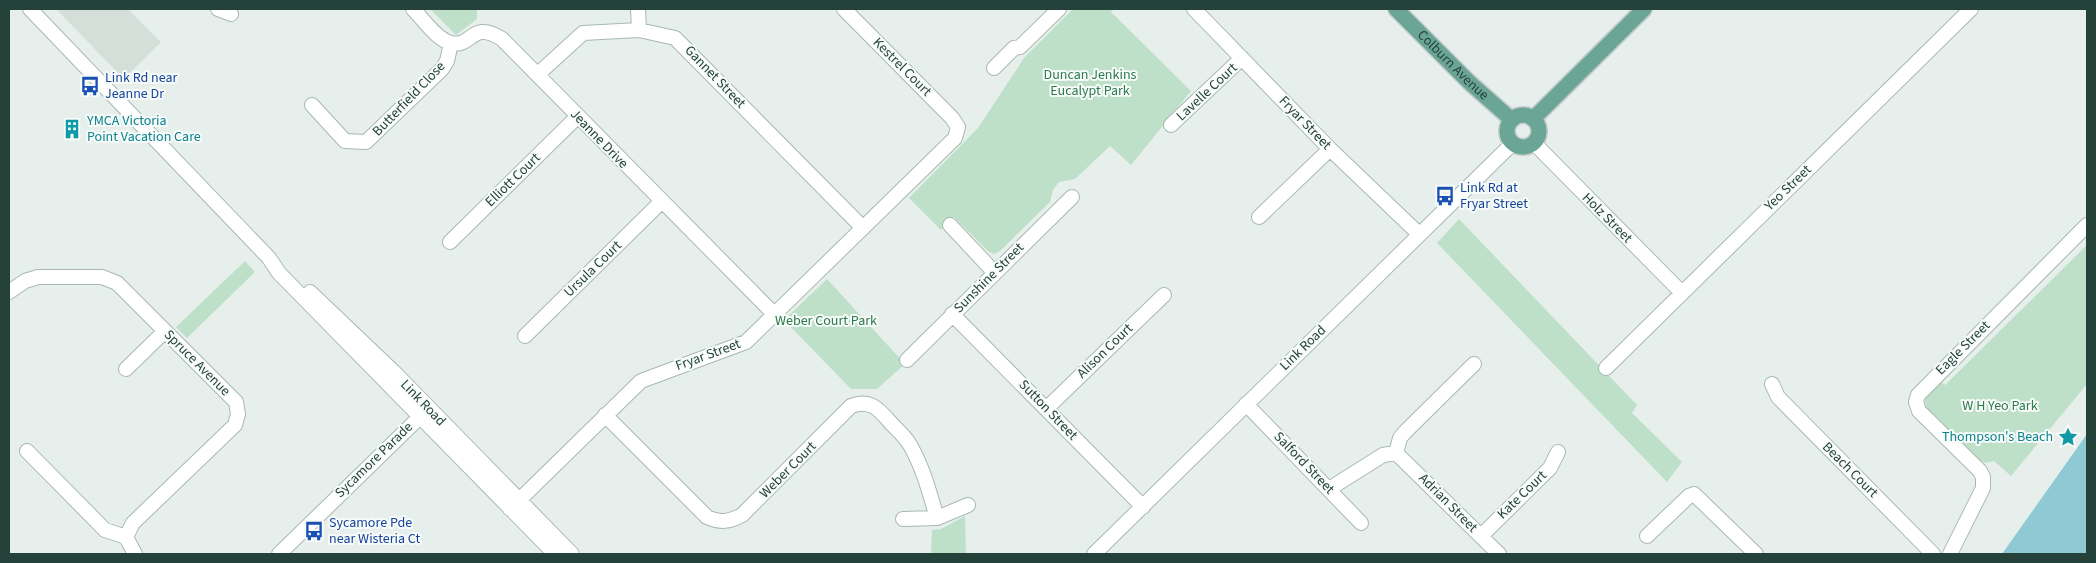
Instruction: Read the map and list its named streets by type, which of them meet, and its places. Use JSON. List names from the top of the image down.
{
  "streets": {
    "main road": ["Colburn Avenue"],
    "street": [
      "Kestrel Court",
      "Gannet Street",
      "Lavelle Court",
      "Butterfield Close",
      "Fryar Street",
      "Jeanne Drive",
      "Elliott Court",
      "Yeo Street",
      "Holz Street",
      "Ursula Court",
      "Sunshine Street",
      "Link Road",
      "Eagle Street",
      "Alison Court",
      "Spruce Avenue",
      "Sutton Street",
      "Sycamore Parade",
      "Salford Street",
      "Weber Court",
      "Beach Court",
      "Kate Court",
      "Adrian Street"
    ]
  },
  "crossings": [
    ["Colburn Avenue", "Holz Street"],
    ["Colburn Avenue", "Link Road"],
    ["Kestrel Court", "Fryar Street"],
    ["Gannet Street", "Fryar Street"],
    ["Gannet Street", "Jeanne Drive"],
    ["Lavelle Court", "Fryar Street"],
    ["Butterfield Close", "Jeanne Drive"],
    ["Fryar Street", "Jeanne Drive"],
    ["Fryar Street", "Link Road"],
    ["Fryar Street", "Weber Court"],
    ["Jeanne Drive", "Elliott Court"],
    ["Jeanne Drive", "Ursula Court"],
    ["Yeo Street", "Holz Street"],
    ["Holz Street", "Link Road"],
    ["Sunshine Street", "Sutton Street"],
    ["Link Road", "Sutton Street"],
    ["Link Road", "Sycamore Parade"],
    ["Link Road", "Salford Street"],
    ["Alison Court", "Sutton Street"],
    ["Kate Court", "Adrian Street"]
  ],
  "parks": ["Duncan Jenkins Eucalypt Park", "Weber Court Park", "W H Yeo Park"],
  "places": {
    "bus stop": ["Link Rd near Jeanne Dr", "Link Rd at Fryar Street", "Sycamore Pde near Wisteria Ct"],
    "building": ["YMCA Victoria Point Vacation Care"],
    "place": ["Thompson's Beach"]
  }
}
